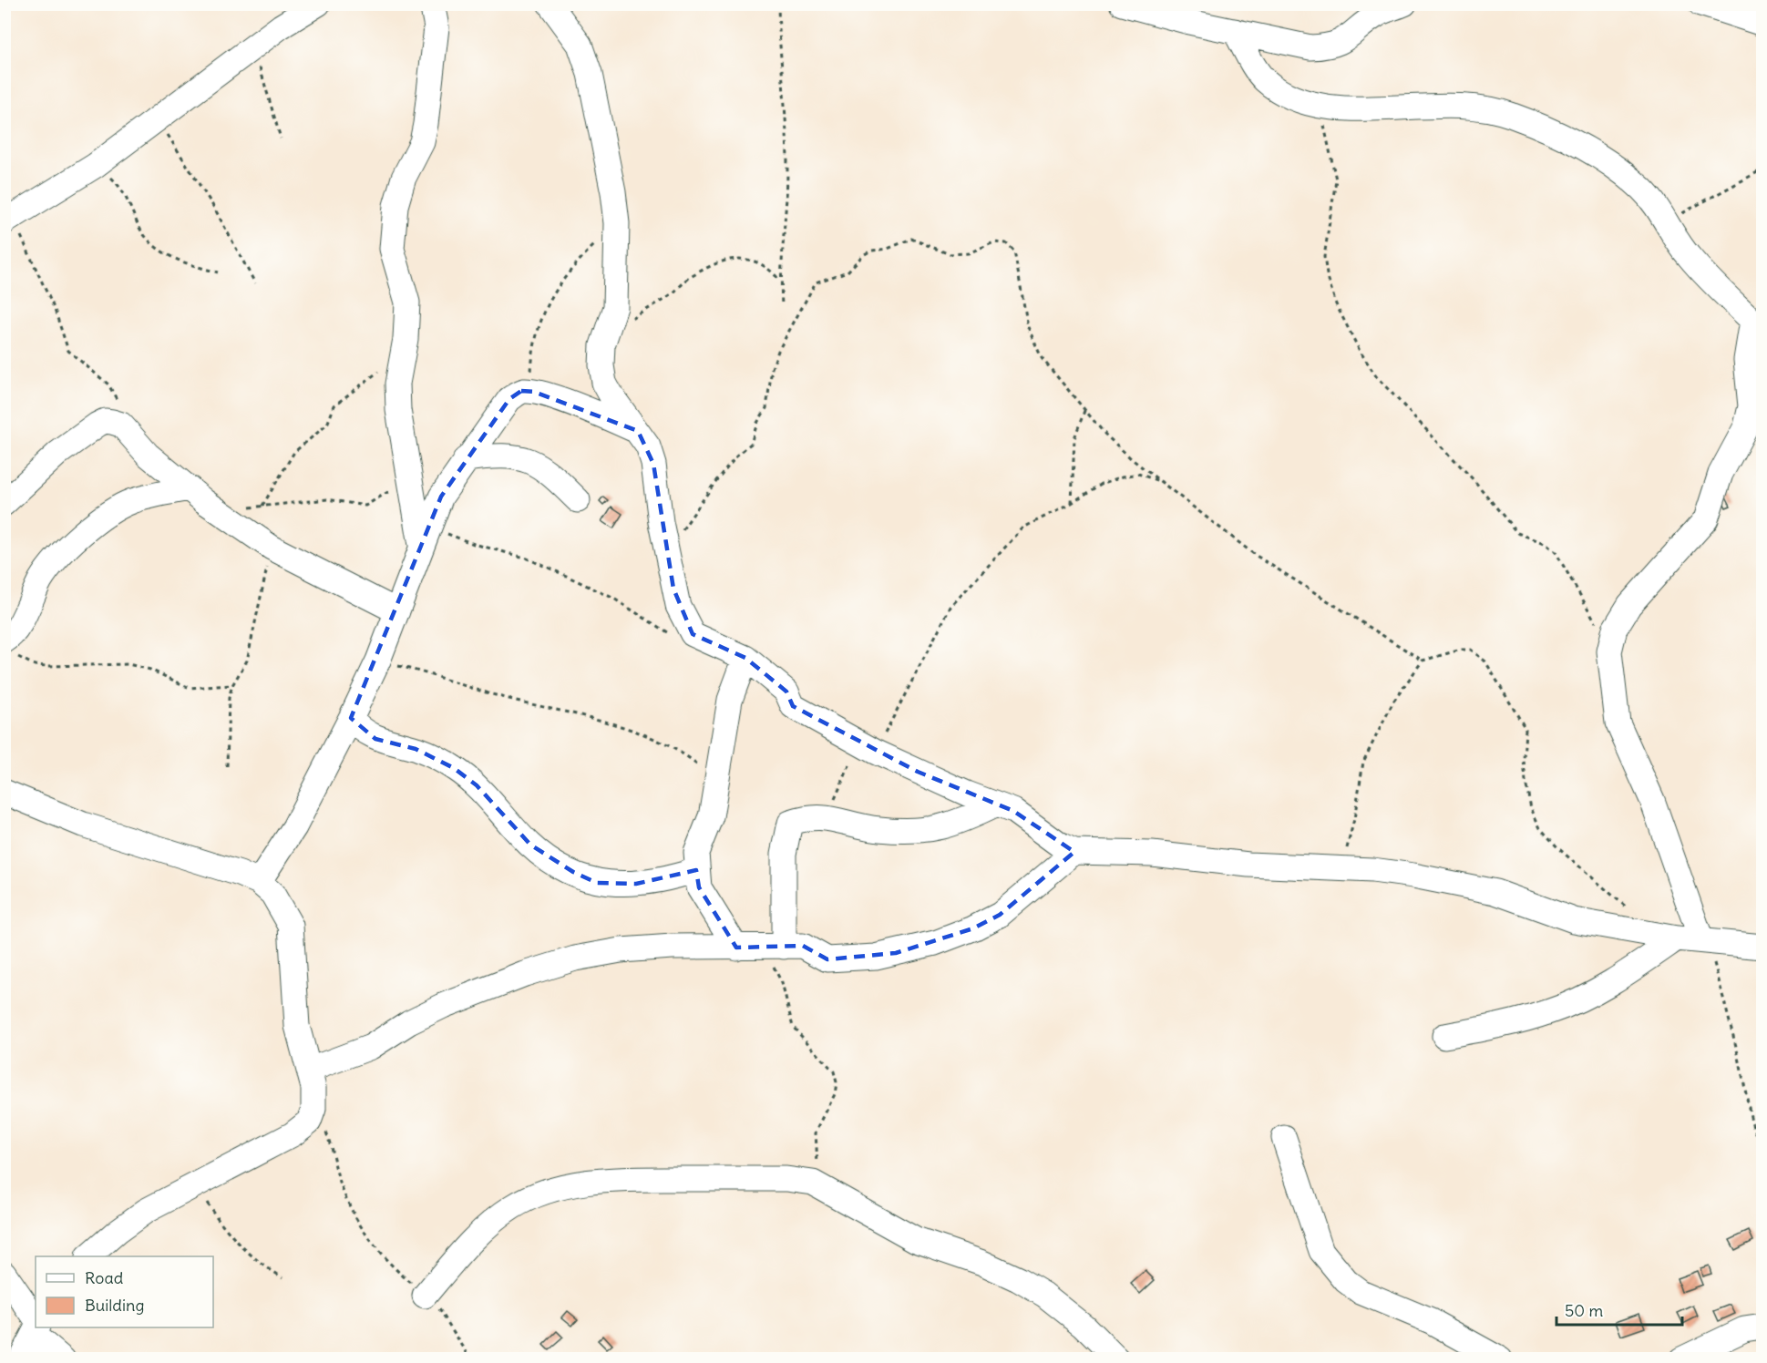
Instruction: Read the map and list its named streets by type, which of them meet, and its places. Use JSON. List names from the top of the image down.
{
  "legend": ["Road", "Building"],
  "scale_bar": "50 m"
}
